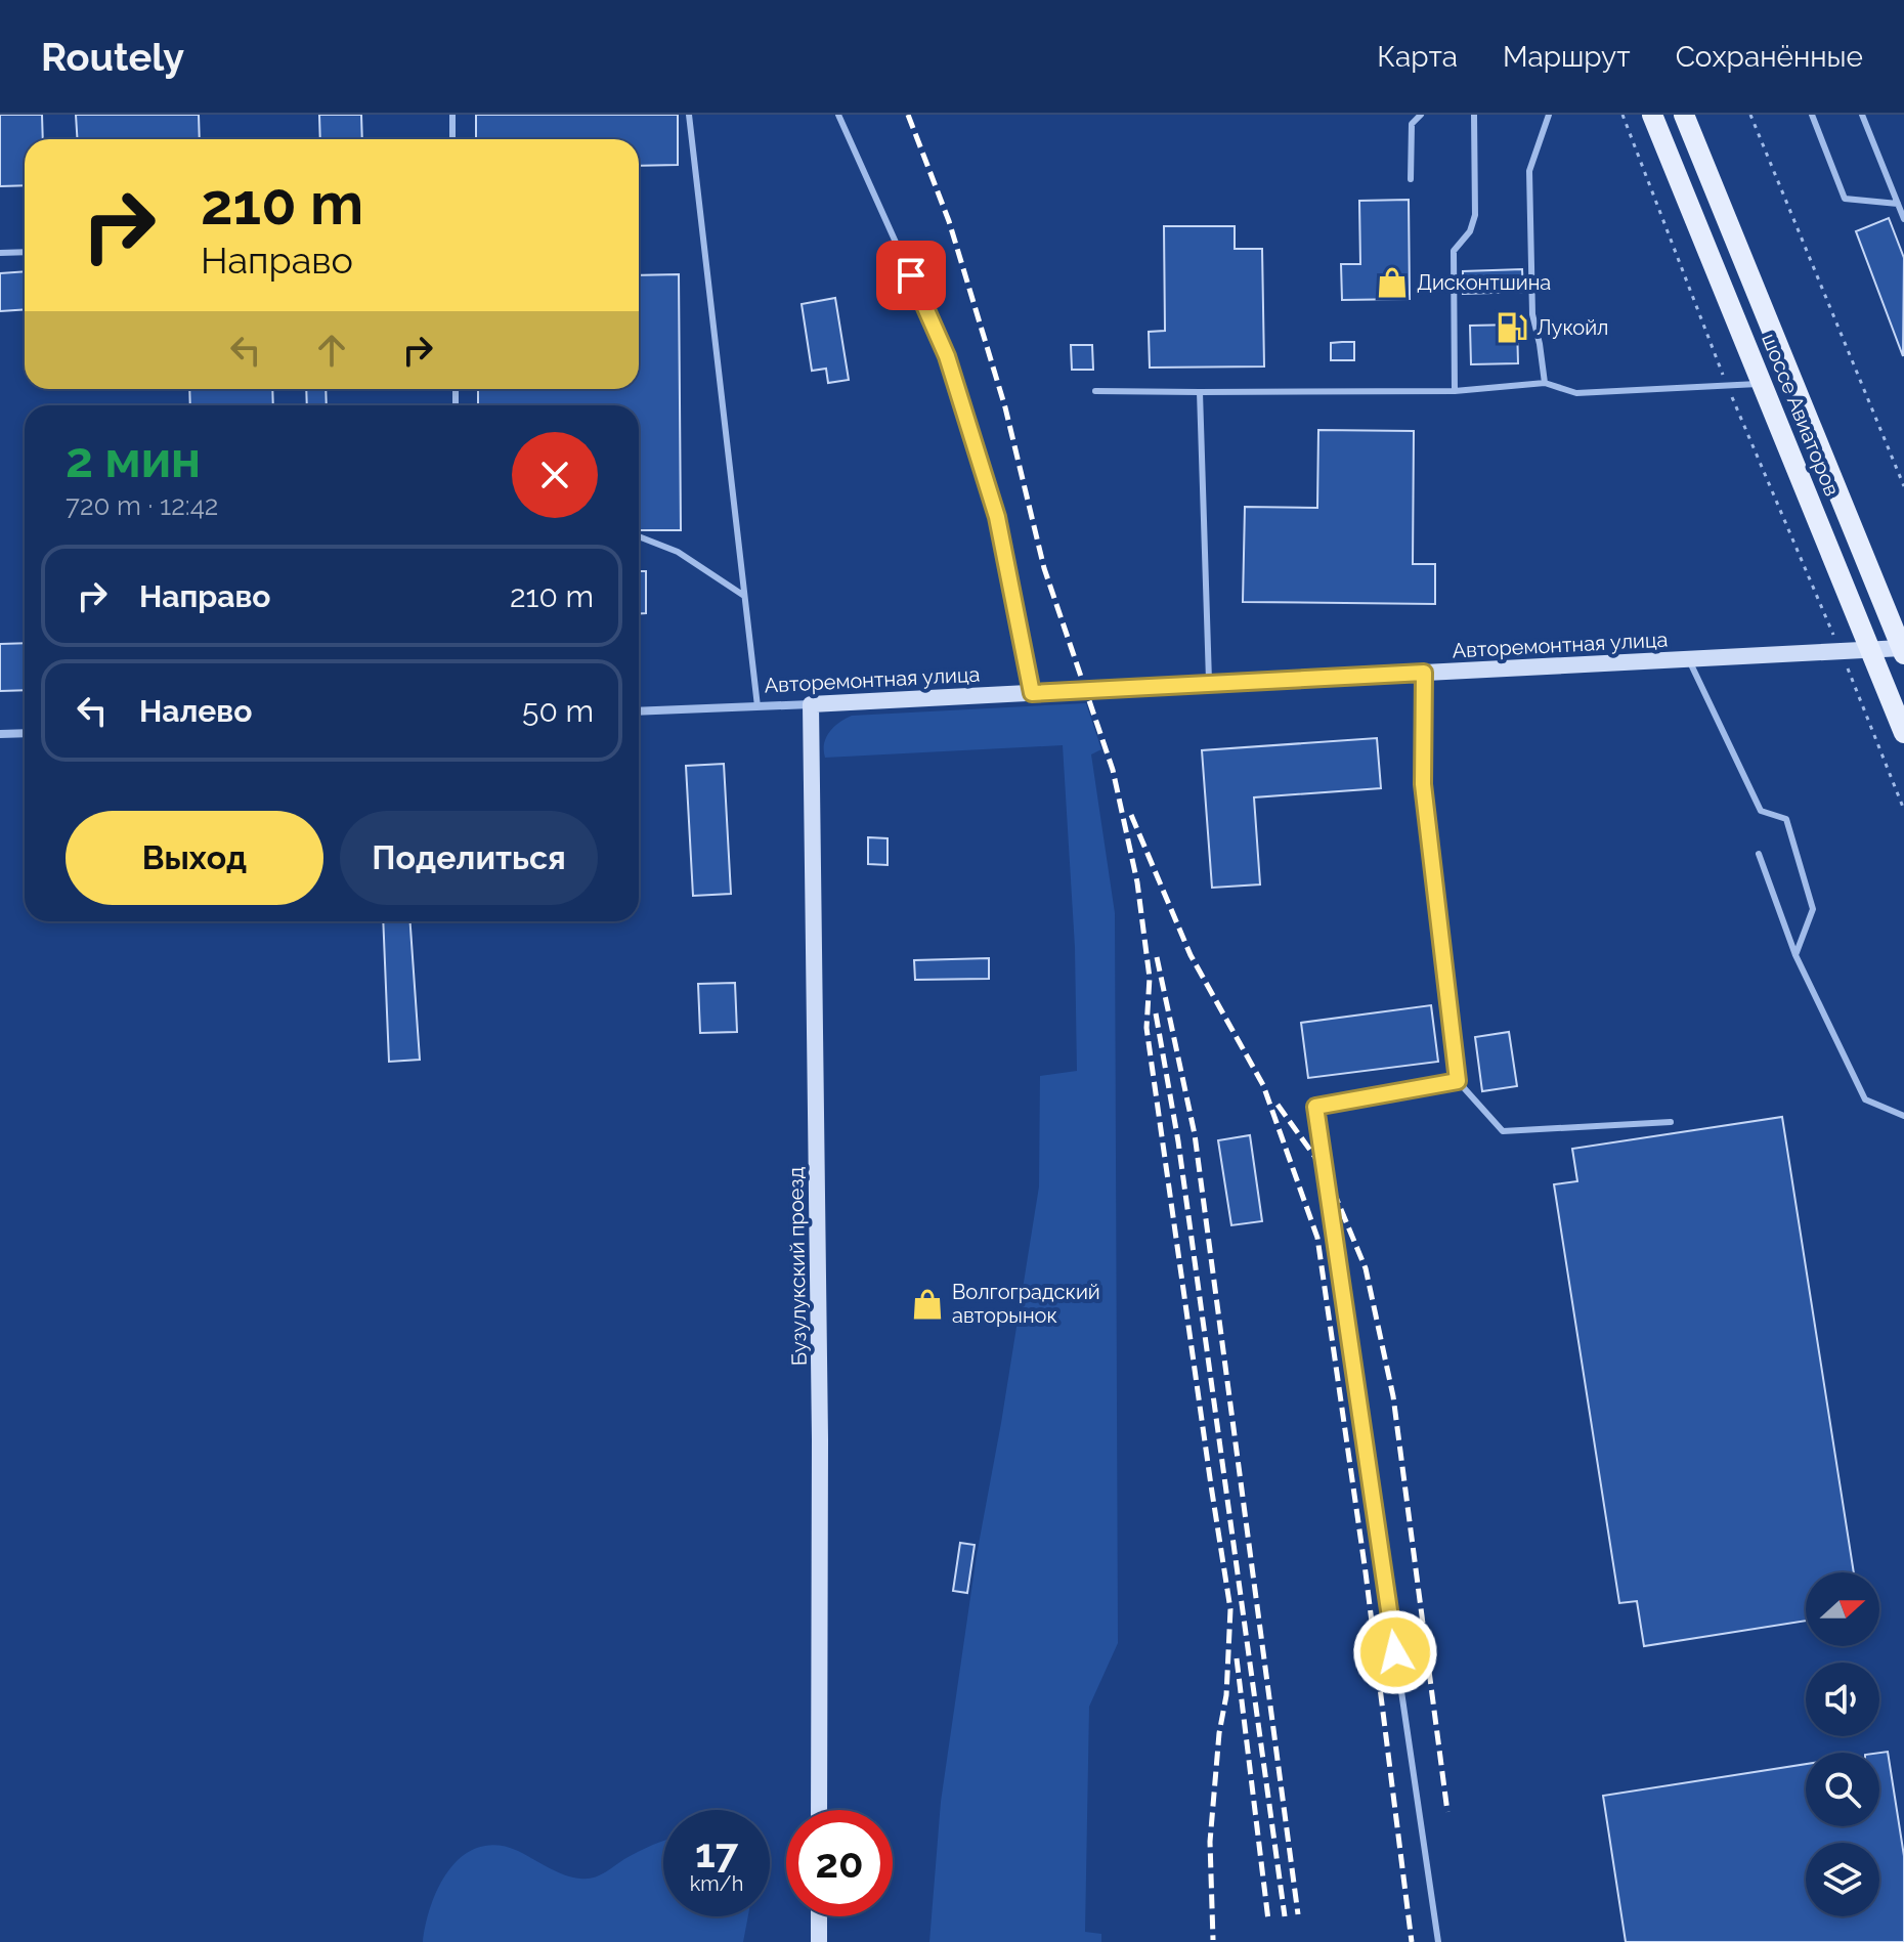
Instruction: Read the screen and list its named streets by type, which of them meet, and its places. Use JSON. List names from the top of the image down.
{
  "streets": {
    "main road": ["шоссе Авиаторов", "Авторемонтная улица", "Бузулукский проезд"]
  },
  "crossings": [
    ["шоссе Авиаторов", "Авторемонтная улица"],
    ["Авторемонтная улица", "Бузулукский проезд"]
  ],
  "places": {
    "shop": ["Дисконтшина", "Волгоградский авторынок"],
    "fuel station": ["Лукойл"]
  },
  "north": "right",
  "page": {
    "header": "Routely",
    "nav": ["Карта", "Маршрут", "Сохранённые"],
    "turn": ["210 m", "Направо"],
    "heading": ["2 мин", "720 m · 12:42"],
    "list": [
      {
        "name": "Направо",
        "value": "210 m"
      },
      {
        "name": "Налево",
        "value": "50 m"
      }
    ],
    "buttons": ["Выход", "Поделиться"],
    "speed": "17 km/h",
    "limit": "20"
  }
}
